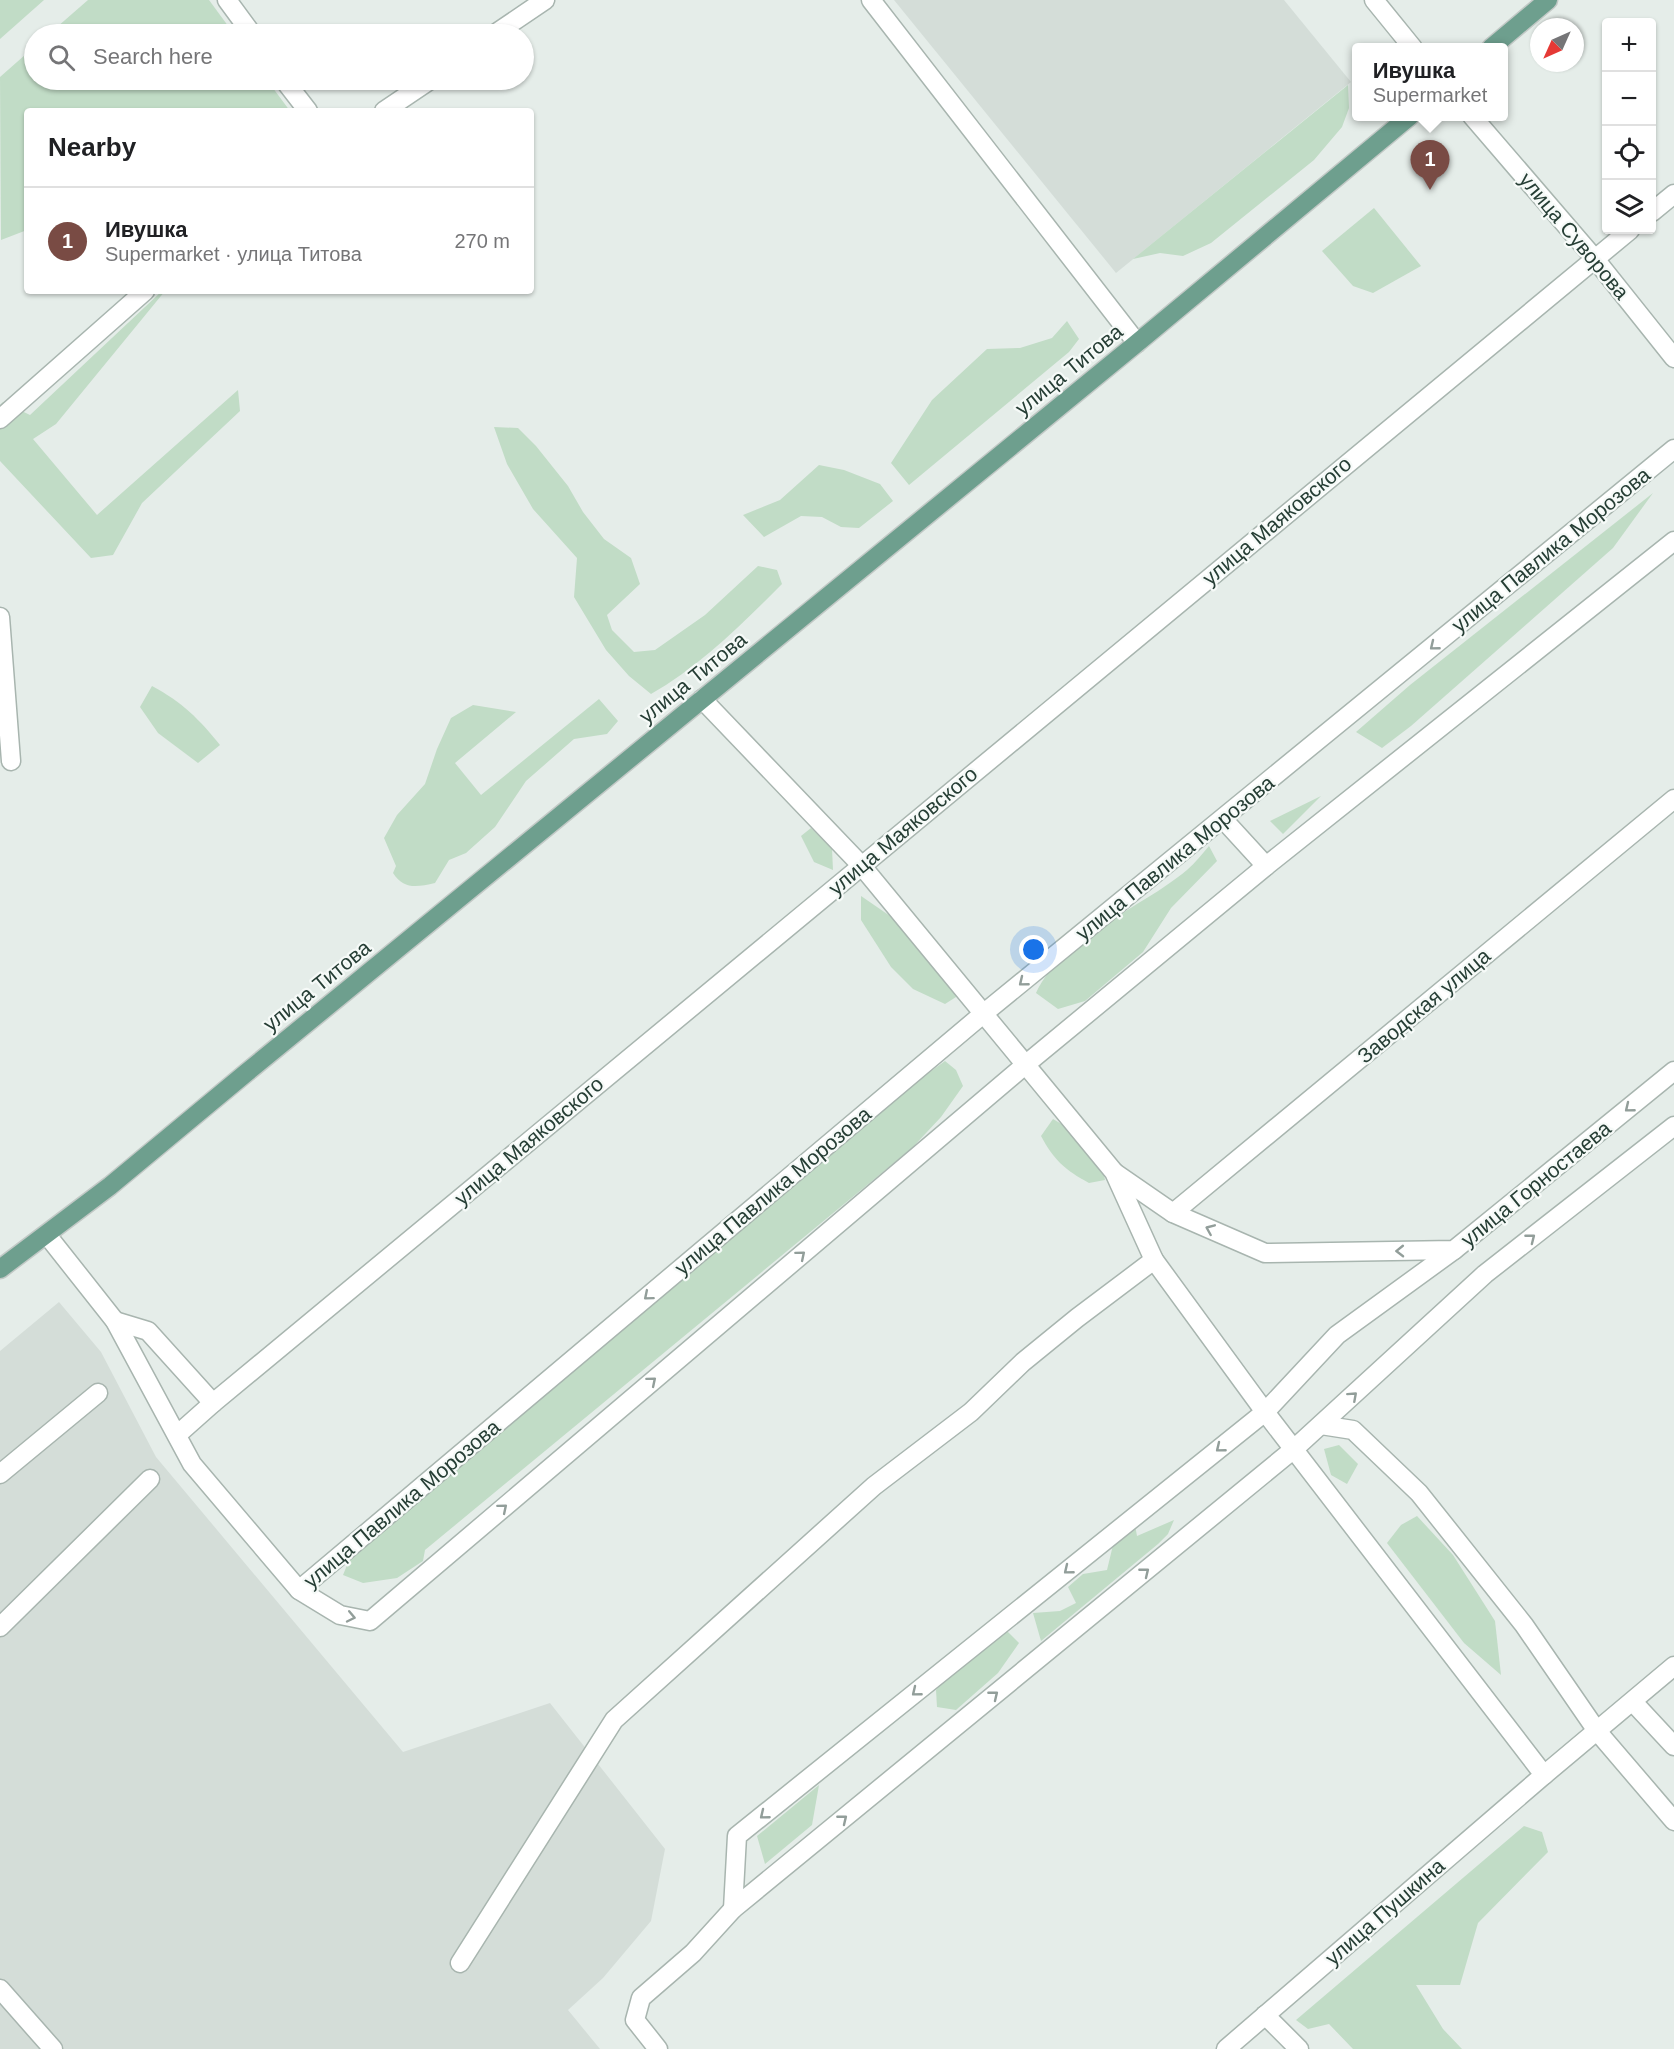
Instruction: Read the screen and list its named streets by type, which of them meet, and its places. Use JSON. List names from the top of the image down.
{
  "streets": {
    "main road": ["улица Титова"],
    "street": [
      "улица Суворова",
      "улица Маяковского",
      "улица Павлика Морозова",
      "Заводская улица",
      "улица Горностаева",
      "улица Пушкина"
    ]
  },
  "crossings": [
    ["улица Суворова", "улица Маяковского"],
    ["Заводская улица", "улица Горностаева"]
  ],
  "north": "bottom left",
  "page": {
    "map_buttons": ["+", "−"],
    "search": "Search here",
    "popup": ["Ивушка", "Supermarket"],
    "heading": "Nearby",
    "pins": "1",
    "list": [
      {
        "mark": "1",
        "name": "Ивушка",
        "note": "Supermarket · улица Титова",
        "value": "270 m"
      }
    ]
  }
}
